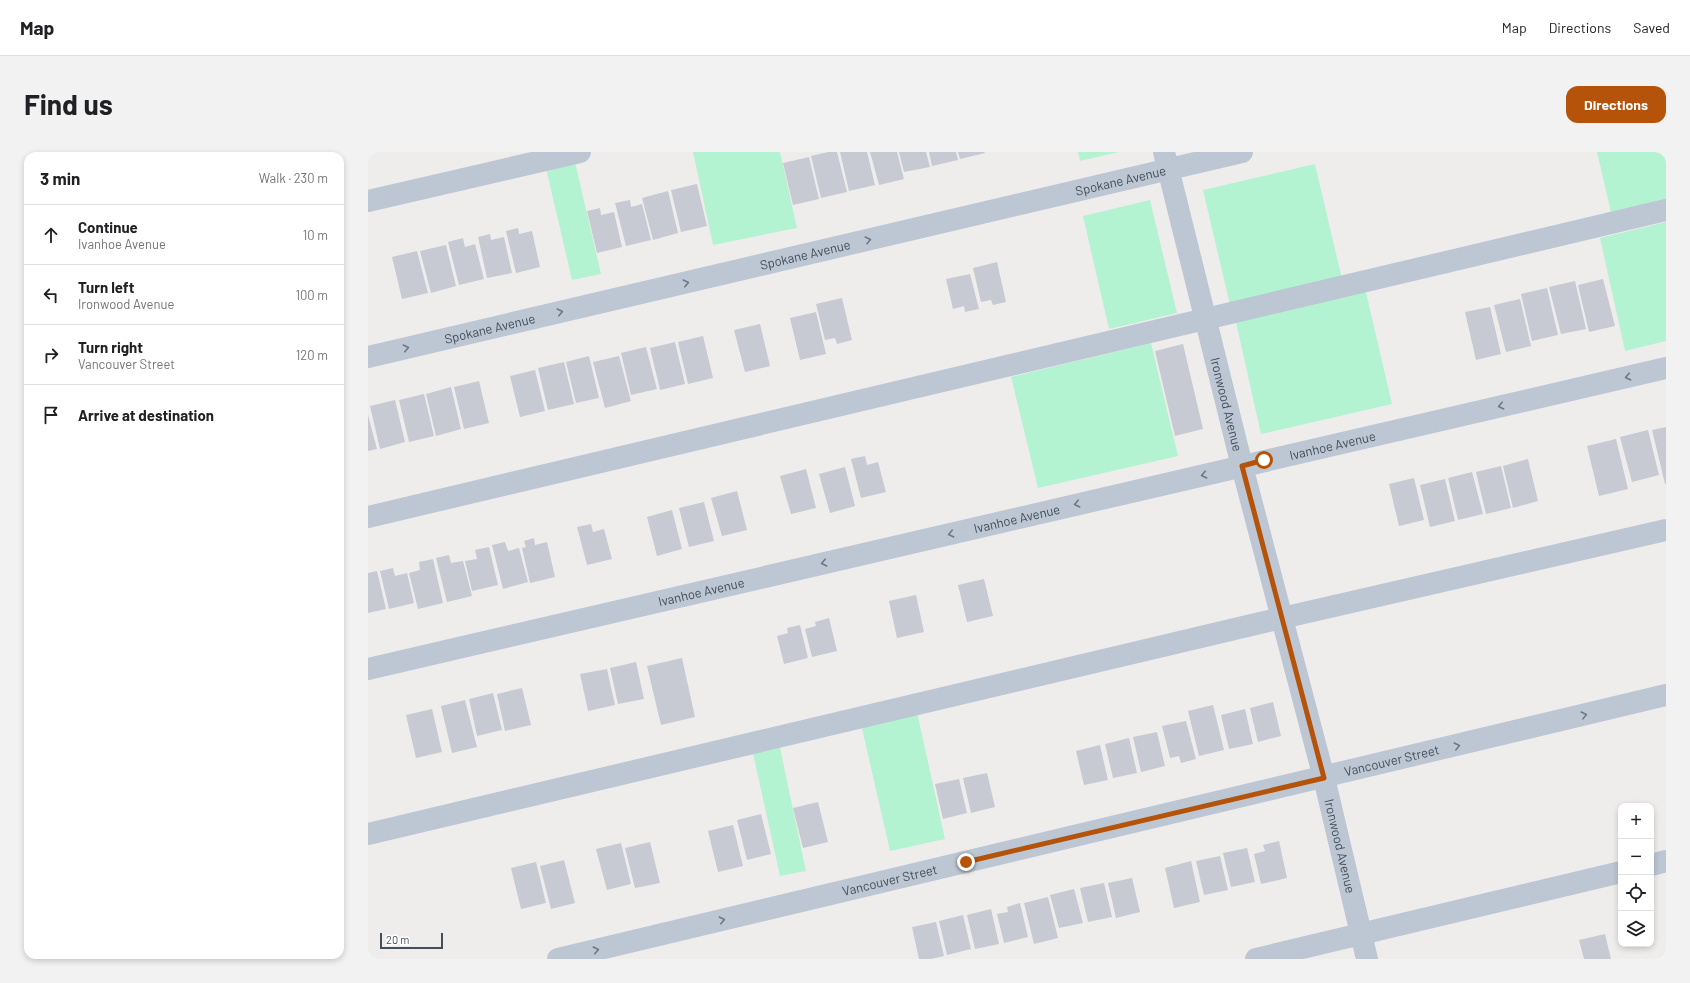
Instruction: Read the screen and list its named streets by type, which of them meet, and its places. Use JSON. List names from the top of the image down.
{
  "streets": {
    "street": [
      "Spokane Avenue",
      "Ironwood Avenue",
      "Ivanhoe Avenue",
      "Vancouver Street"
    ]
  },
  "crossings": [
    ["Spokane Avenue", "Ironwood Avenue"],
    ["Ironwood Avenue", "Ivanhoe Avenue"],
    ["Ironwood Avenue", "Vancouver Street"]
  ],
  "scale_bar": "20 m",
  "page": {
    "header": "Map",
    "nav": ["Map", "Directions", "Saved"],
    "buttons": "Directions",
    "title": "Find us",
    "heading": ["3 min", "Walk · 230 m"],
    "list": [
      ["Continue", "Ivanhoe Avenue", "10 m"],
      ["Turn left", "Ironwood Avenue", "100 m"],
      ["Turn right", "Vancouver Street", "120 m"],
      "Arrive at destination"
    ],
    "map_buttons": ["+", "−"],
    "scale": "20 m"
  }
}
